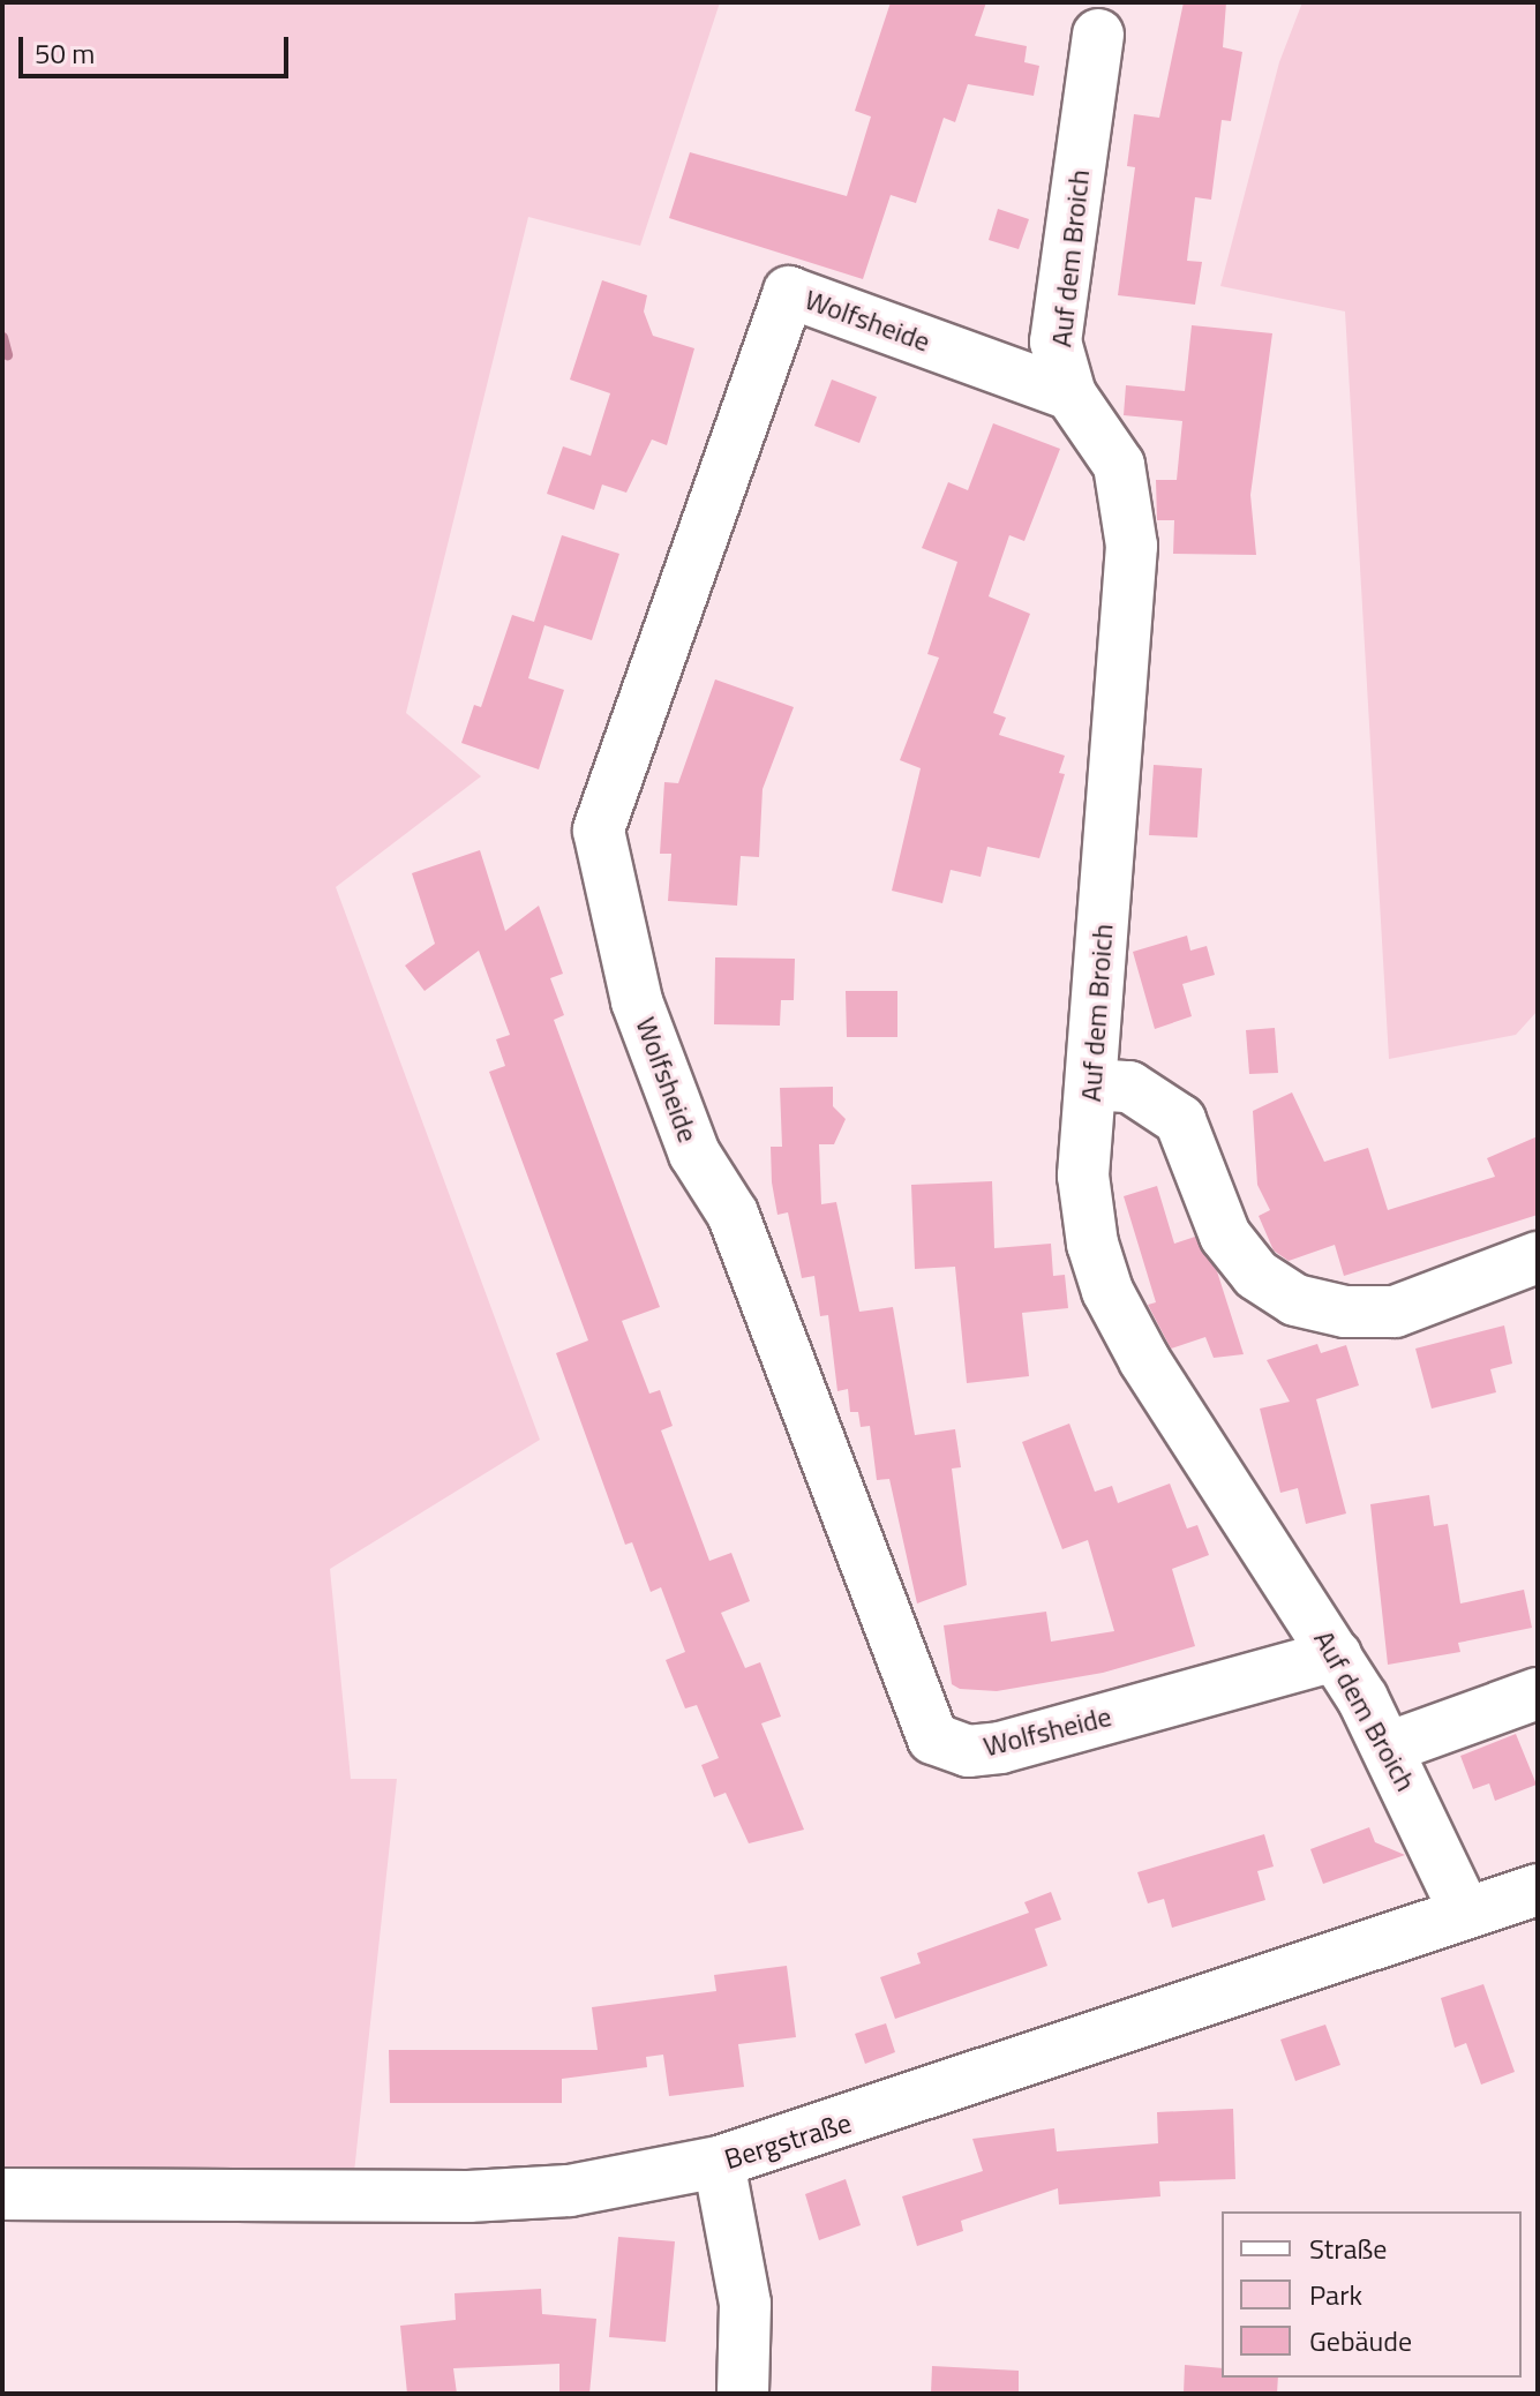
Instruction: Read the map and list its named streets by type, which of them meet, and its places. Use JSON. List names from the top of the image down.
{
  "streets": {
    "street": ["Auf dem Broich", "Wolfsheide", "Bergstraße"]
  },
  "crossings": [
    ["Auf dem Broich", "Wolfsheide"],
    ["Auf dem Broich", "Bergstraße"]
  ],
  "legend": ["Straße", "Park", "Gebäude"],
  "scale_bar": "50 m"
}
